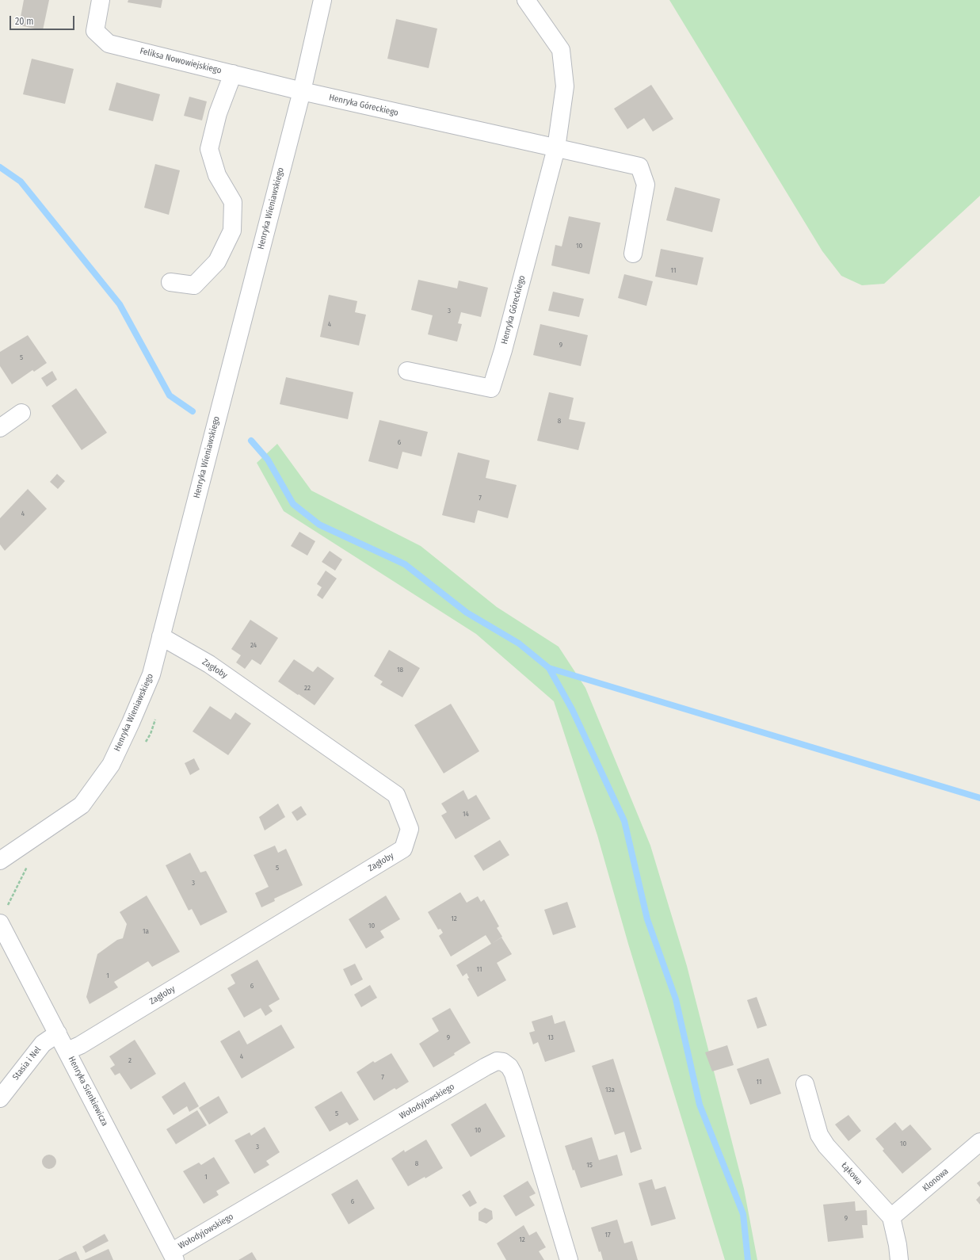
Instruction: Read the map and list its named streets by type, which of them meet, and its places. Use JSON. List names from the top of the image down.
{
  "streets": {
    "street": [
      "Feliksa Nowowiejskiego",
      "Henryka Góreckiego",
      "Henryka Wieniawskiego",
      "Zagłoby",
      "Stasia i Nel",
      "Henryka Sienkiewicza",
      "Wołodyjowskiego",
      "Łąkowa",
      "Klonowa"
    ]
  },
  "crossings": [
    ["Feliksa Nowowiejskiego", "Henryka Góreckiego"],
    ["Feliksa Nowowiejskiego", "Henryka Wieniawskiego"],
    ["Henryka Góreckiego", "Henryka Wieniawskiego"],
    ["Henryka Wieniawskiego", "Zagłoby"],
    ["Zagłoby", "Henryka Sienkiewicza"],
    ["Stasia i Nel", "Henryka Sienkiewicza"],
    ["Henryka Sienkiewicza", "Wołodyjowskiego"],
    ["Łąkowa", "Klonowa"]
  ],
  "house_numbers": [
    "10",
    "11",
    "3",
    "4",
    "9",
    "5",
    "8",
    "6",
    "7",
    "4",
    "24",
    "18",
    "22",
    "14",
    "5",
    "3",
    "12",
    "10",
    "1a",
    "11",
    "1",
    "6",
    "9",
    "13",
    "4",
    "2",
    "7",
    "11",
    "13a",
    "5",
    "10",
    "10",
    "3",
    "8",
    "15",
    "1",
    "6",
    "9",
    "17",
    "12"
  ],
  "scale_bar": "20 m"
}
